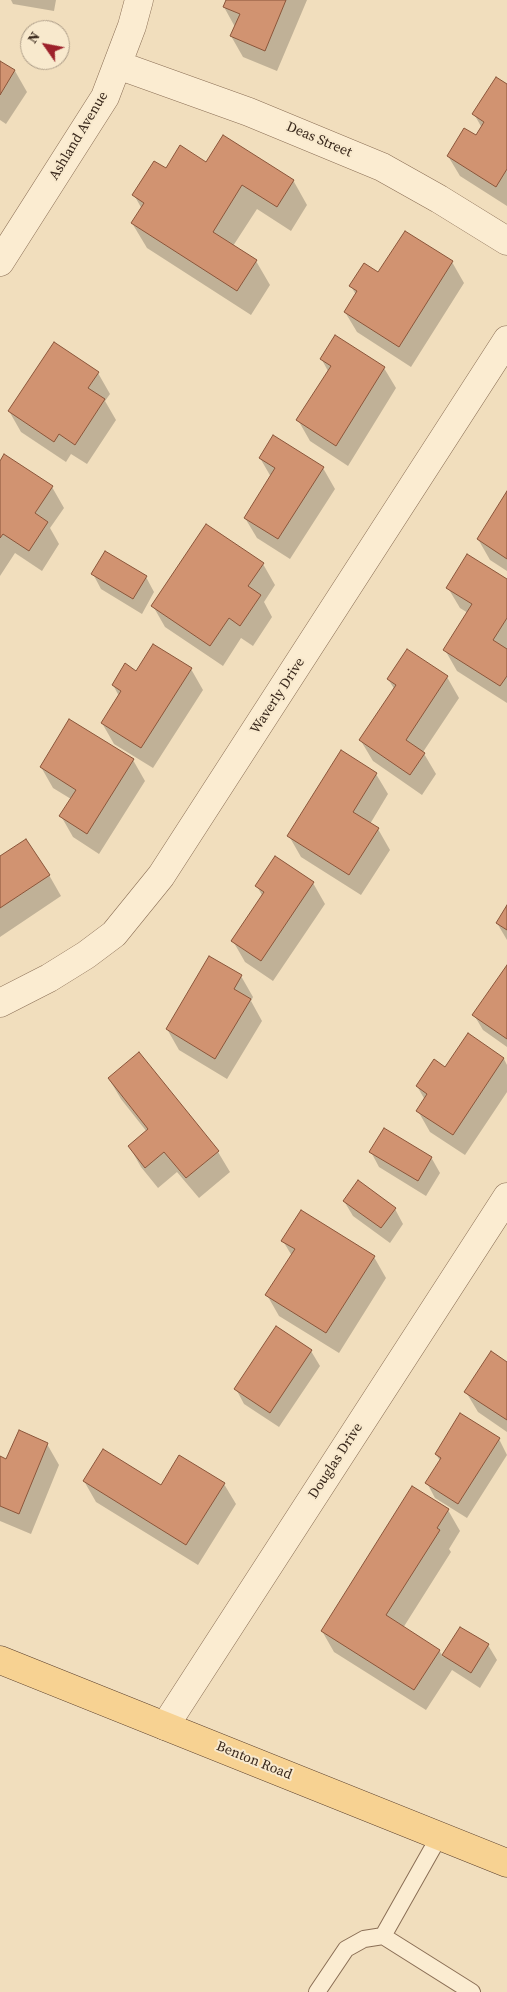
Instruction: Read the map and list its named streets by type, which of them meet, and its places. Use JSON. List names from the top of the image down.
{
  "streets": {
    "main road": ["Benton Road"],
    "street": [
      "Ashland Avenue",
      "Deas Street",
      "Waverly Drive",
      "Douglas Drive"
    ]
  },
  "crossings": [
    ["Ashland Avenue", "Deas Street"],
    ["Douglas Drive", "Benton Road"]
  ],
  "north": "top left"
}
